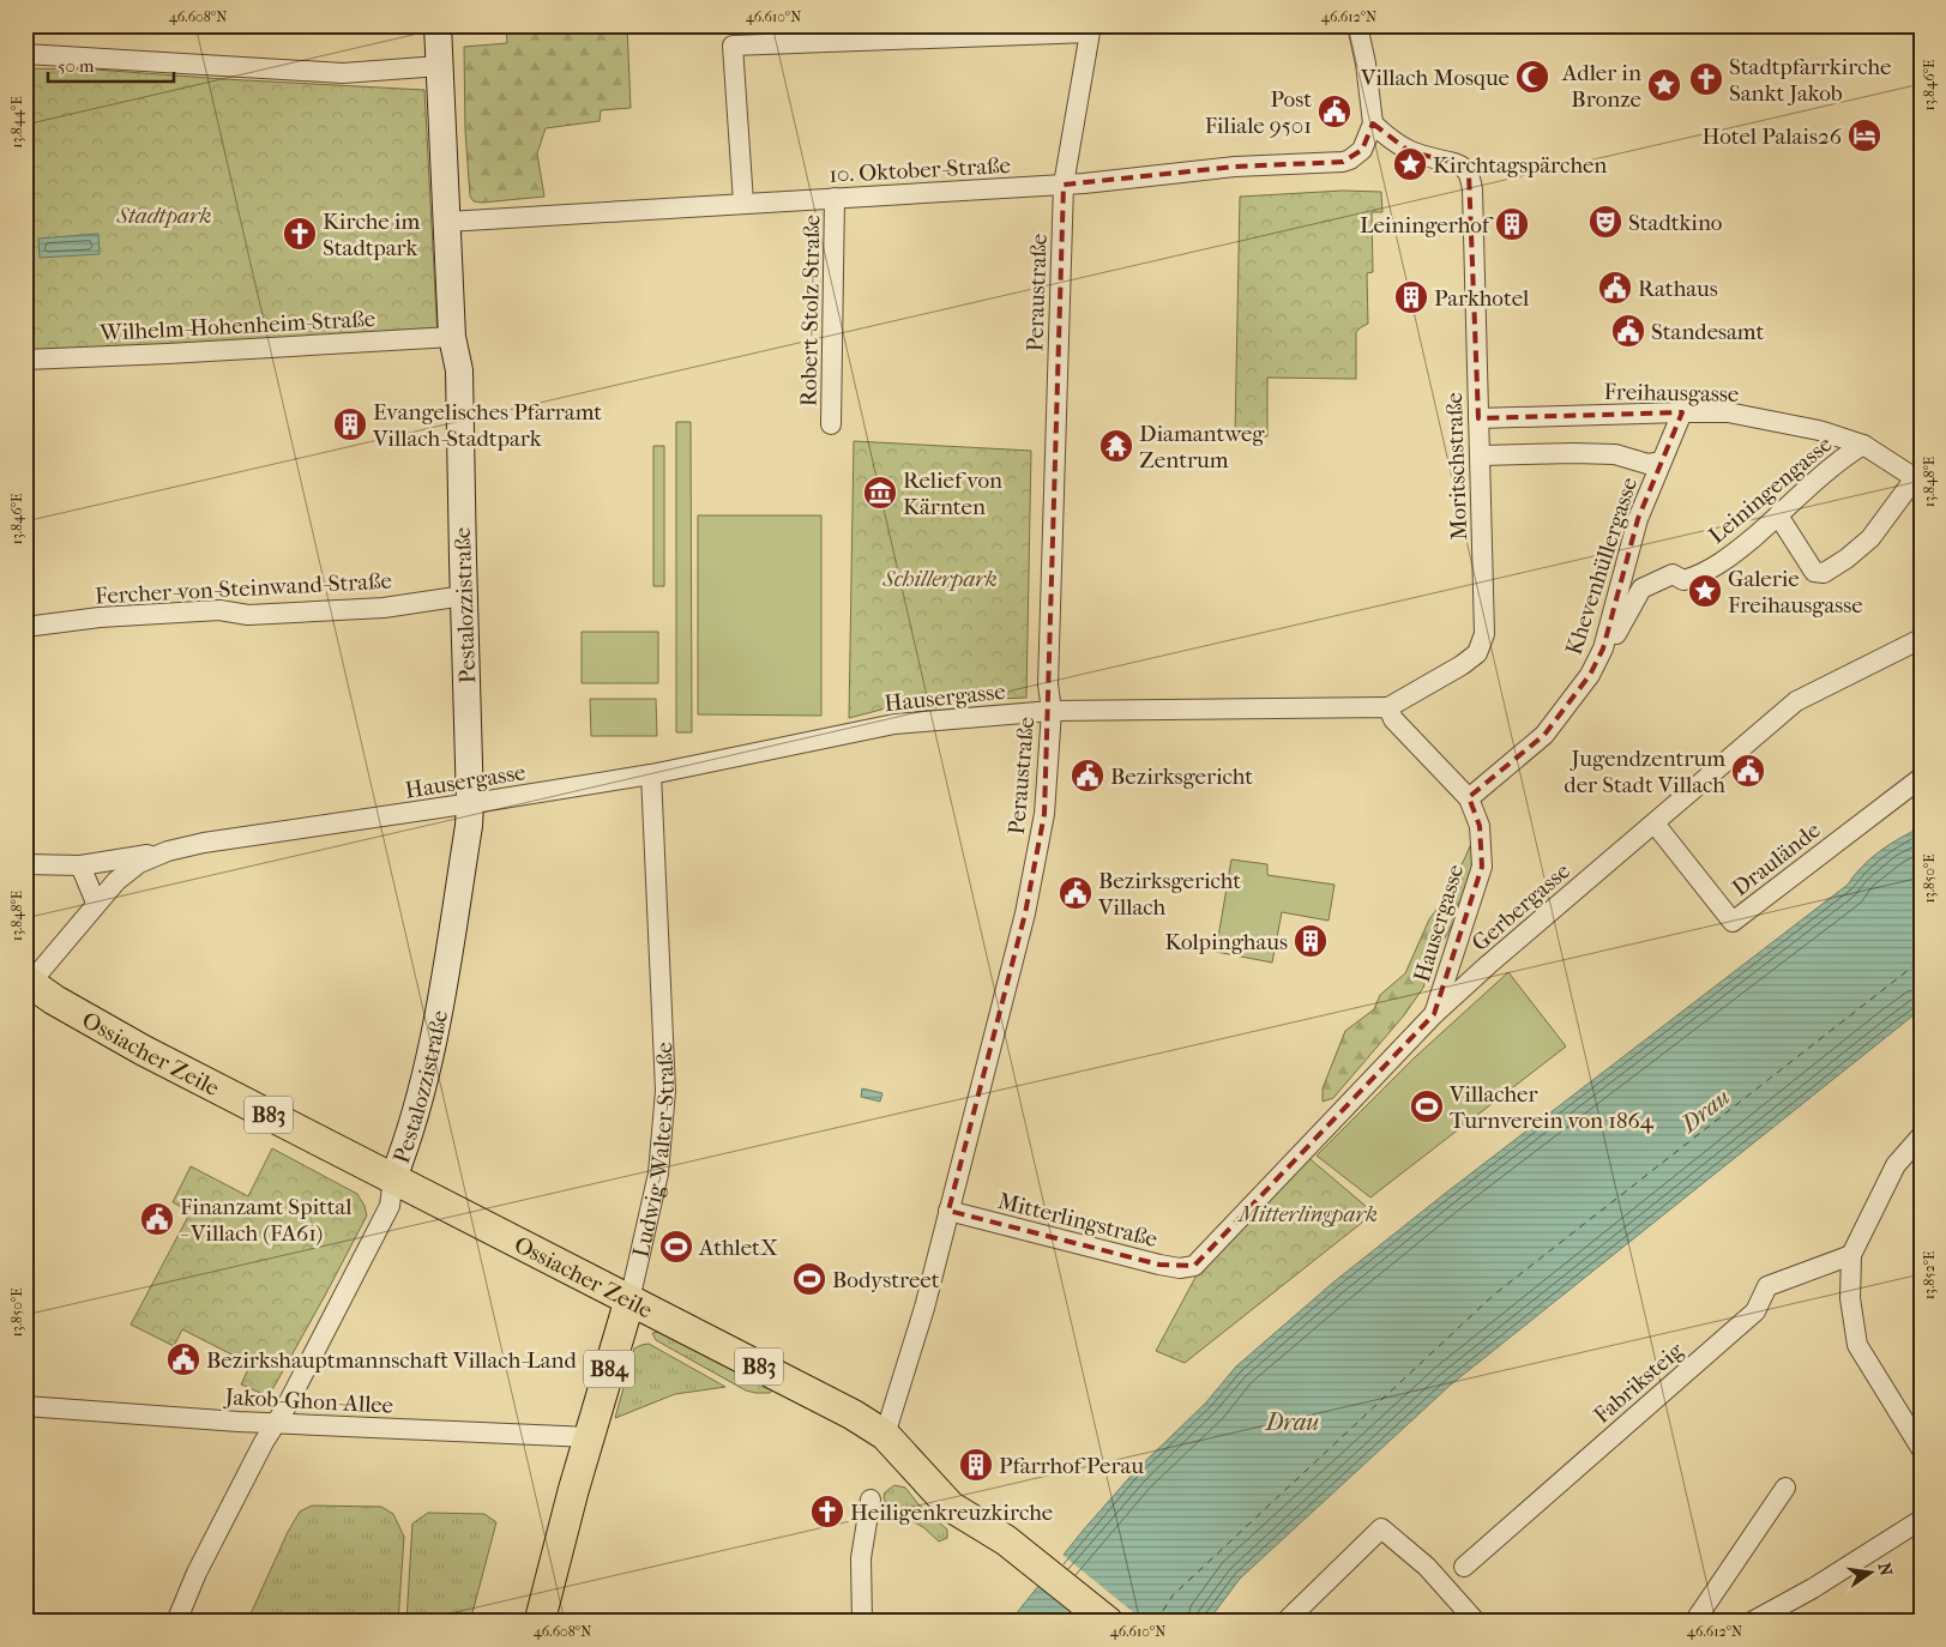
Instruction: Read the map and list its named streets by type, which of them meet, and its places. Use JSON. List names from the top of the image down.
{
  "streets": {
    "main road": [
      "Pestalozzistraße",
      "Ossiacher Zeile",
      "B83",
      "Ludwig-Walter-Straße",
      "B84"
    ],
    "street": [
      "10. Oktober-Straße",
      "Peraustraße",
      "Robert-Stolz-Straße",
      "Wilhelm-Hohenheim-Straße",
      "Freihausgasse",
      "Moritschstraße",
      "Leiningengasse",
      "Khevenhüllergasse",
      "Fercher-von-Steinwand-Straße",
      "Hausergasse",
      "Draulände",
      "Gerbergasse",
      "Mitterlingstraße",
      "Fabriksteig",
      "Jakob-Ghon-Allee"
    ]
  },
  "crossings": [
    ["10. Oktober-Straße", "Peraustraße"],
    ["10. Oktober-Straße", "Robert-Stolz-Straße"],
    ["10. Oktober-Straße", "Moritschstraße"],
    ["10. Oktober-Straße", "Pestalozzistraße"],
    ["Peraustraße", "Hausergasse"],
    ["Peraustraße", "Ossiacher Zeile"],
    ["Peraustraße", "Mitterlingstraße"],
    ["Wilhelm-Hohenheim-Straße", "Pestalozzistraße"],
    ["Freihausgasse", "Moritschstraße"],
    ["Freihausgasse", "Leiningengasse"],
    ["Freihausgasse", "Khevenhüllergasse"],
    ["Moritschstraße", "Hausergasse"],
    ["Leiningengasse", "Khevenhüllergasse"],
    ["Khevenhüllergasse", "Hausergasse"],
    ["Fercher-von-Steinwand-Straße", "Pestalozzistraße"],
    ["Pestalozzistraße", "Hausergasse"],
    ["Pestalozzistraße", "Ossiacher Zeile"],
    ["Hausergasse", "Gerbergasse"],
    ["Hausergasse", "Ossiacher Zeile"],
    ["Hausergasse", "Ludwig-Walter-Straße"],
    ["Draulände", "Gerbergasse"],
    ["Gerbergasse", "Mitterlingstraße"],
    ["Ossiacher Zeile", "Ludwig-Walter-Straße"],
    ["Ludwig-Walter-Straße", "Jakob-Ghon-Allee"]
  ],
  "water": ["Drau"],
  "parks": ["Stadtpark", "Schillerpark", "Mitterlingpark"],
  "places": {
    "mosque": ["Villach Mosque"],
    "church": ["Stadtpfarrkirche Sankt Jakob", "Kirche im Stadtpark", "Heiligenkreuzkirche"],
    "place": ["Adler in Bronze", "Kirchtagspärchen", "Galerie Freihausgasse"],
    "public building": [
      "Post Filiale 9501",
      "Rathaus",
      "Standesamt",
      "Jugendzentrum der Stadt Villach",
      "Bezirksgericht",
      "Bezirksgericht Villach",
      "Finanzamt Spittal - Villach (FA61)",
      "Bezirkshauptmannschaft Villach-Land"
    ],
    "hotel": ["Hotel Palais26"],
    "theatre": ["Stadtkino"],
    "building": [
      "Leiningerhof",
      "Parkhotel",
      "Evangelisches Pfarramt Villach-Stadtpark",
      "Kolpinghaus",
      "Pfarrhof Perau"
    ],
    "temple": ["Diamantweg Zentrum"],
    "museum": ["Relief von Kärnten"],
    "sports": ["Villacher Turnverein von 1864", "AthletX", "Bodystreet"]
  },
  "scale_bar": "50 m",
  "north": "right",
  "coordinates": [
    "46.608°N",
    "46.610°N",
    "46.612°N",
    "13.846°E",
    "13.844°E",
    "13.848°E",
    "13.850°E",
    "13.852°E"
  ]
}
